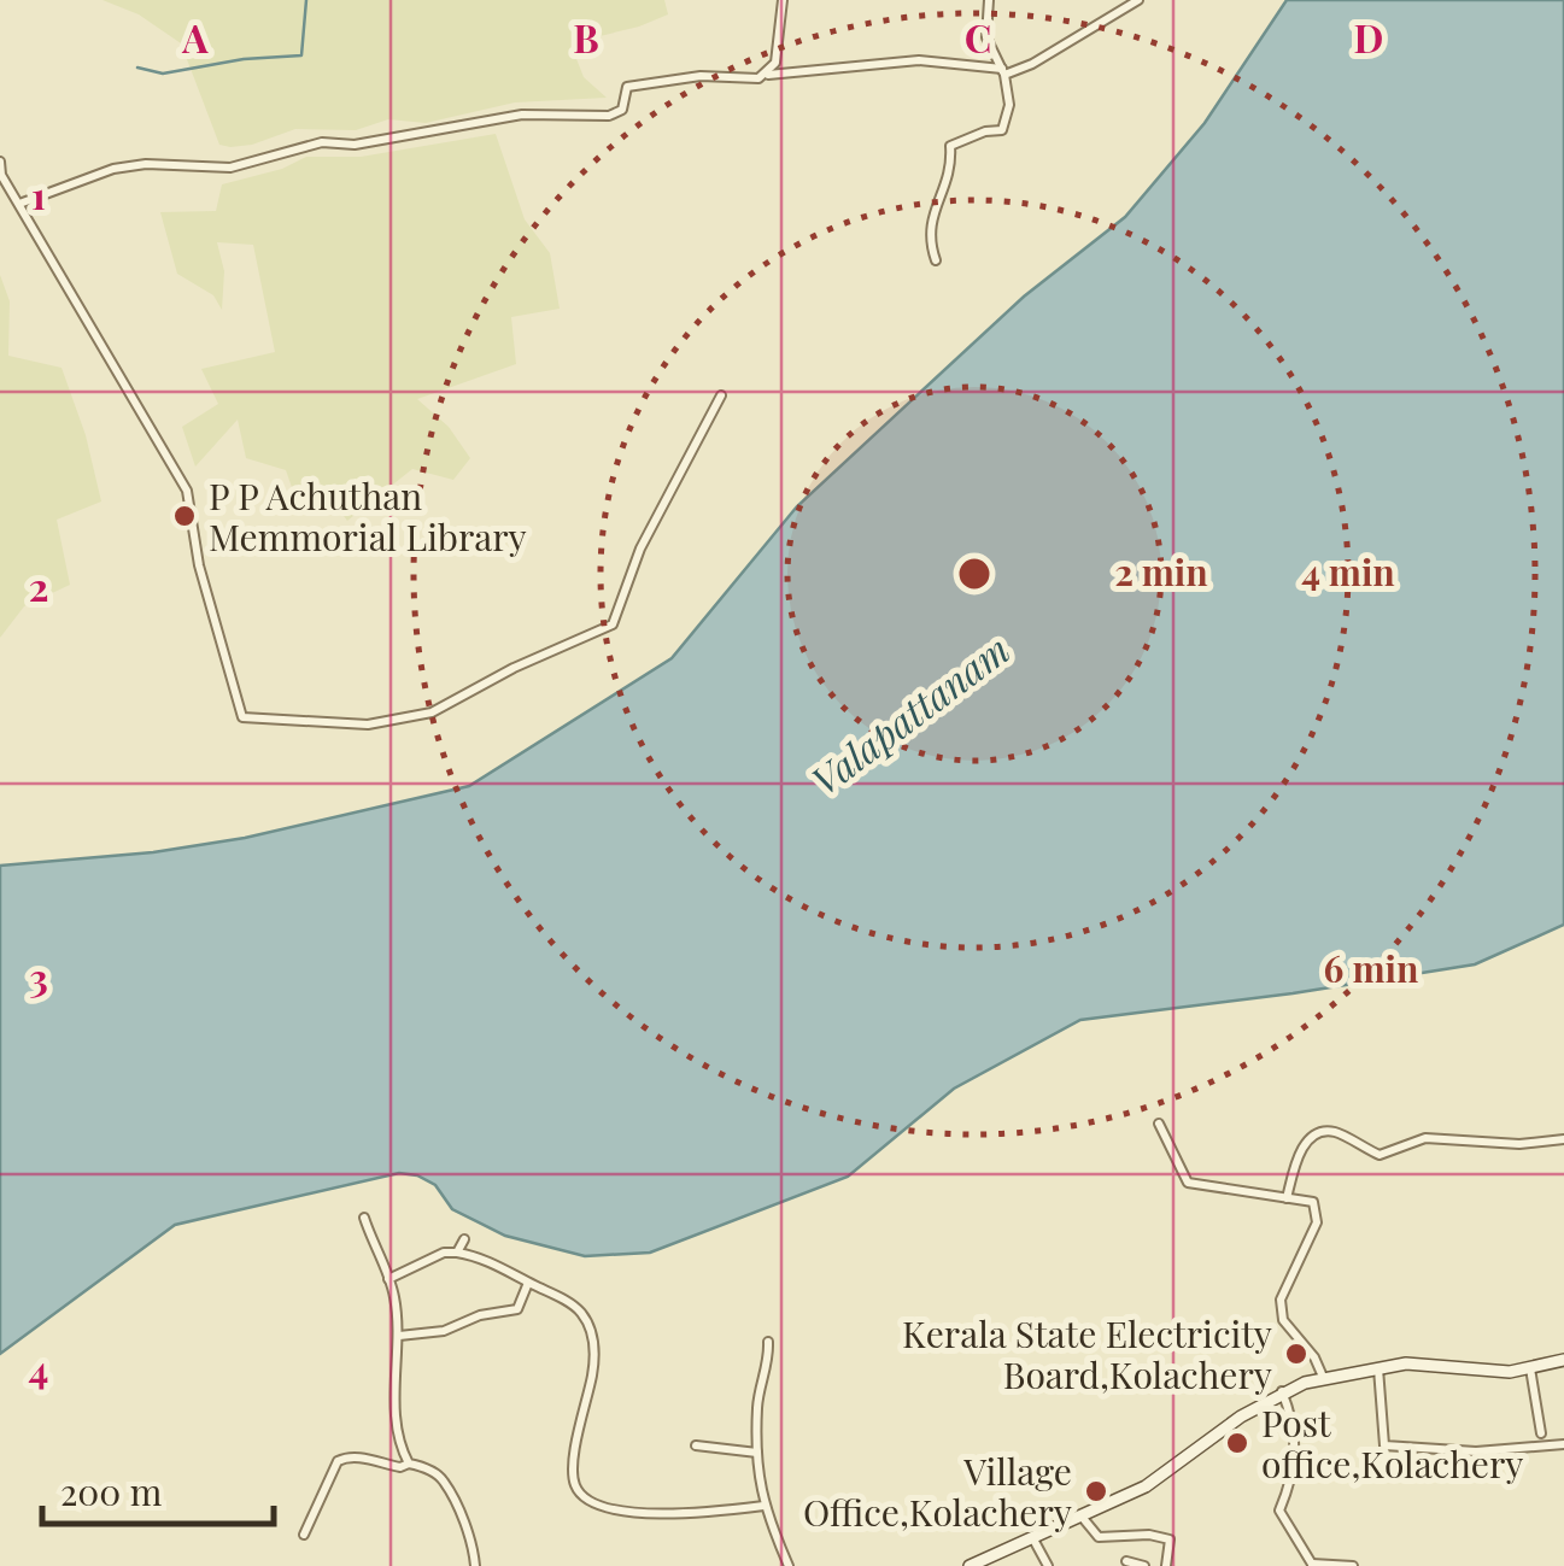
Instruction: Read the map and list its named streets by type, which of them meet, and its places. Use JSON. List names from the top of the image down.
{
  "water": ["Valapattanam"],
  "places": [
    "P P Achuthan Memmorial Library",
    "Kerala State Electricity Board,Kolachery",
    "Post office,Kolachery",
    "Village Office,Kolachery"
  ],
  "scale_bar": "200 m",
  "grid": {
    "columns": [
      "A",
      "B",
      "C",
      "D"
    ],
    "rows": [
      "1",
      "2",
      "3",
      "4"
    ]
  },
  "rings": ["2 min", "4 min", "6 min"]
}
